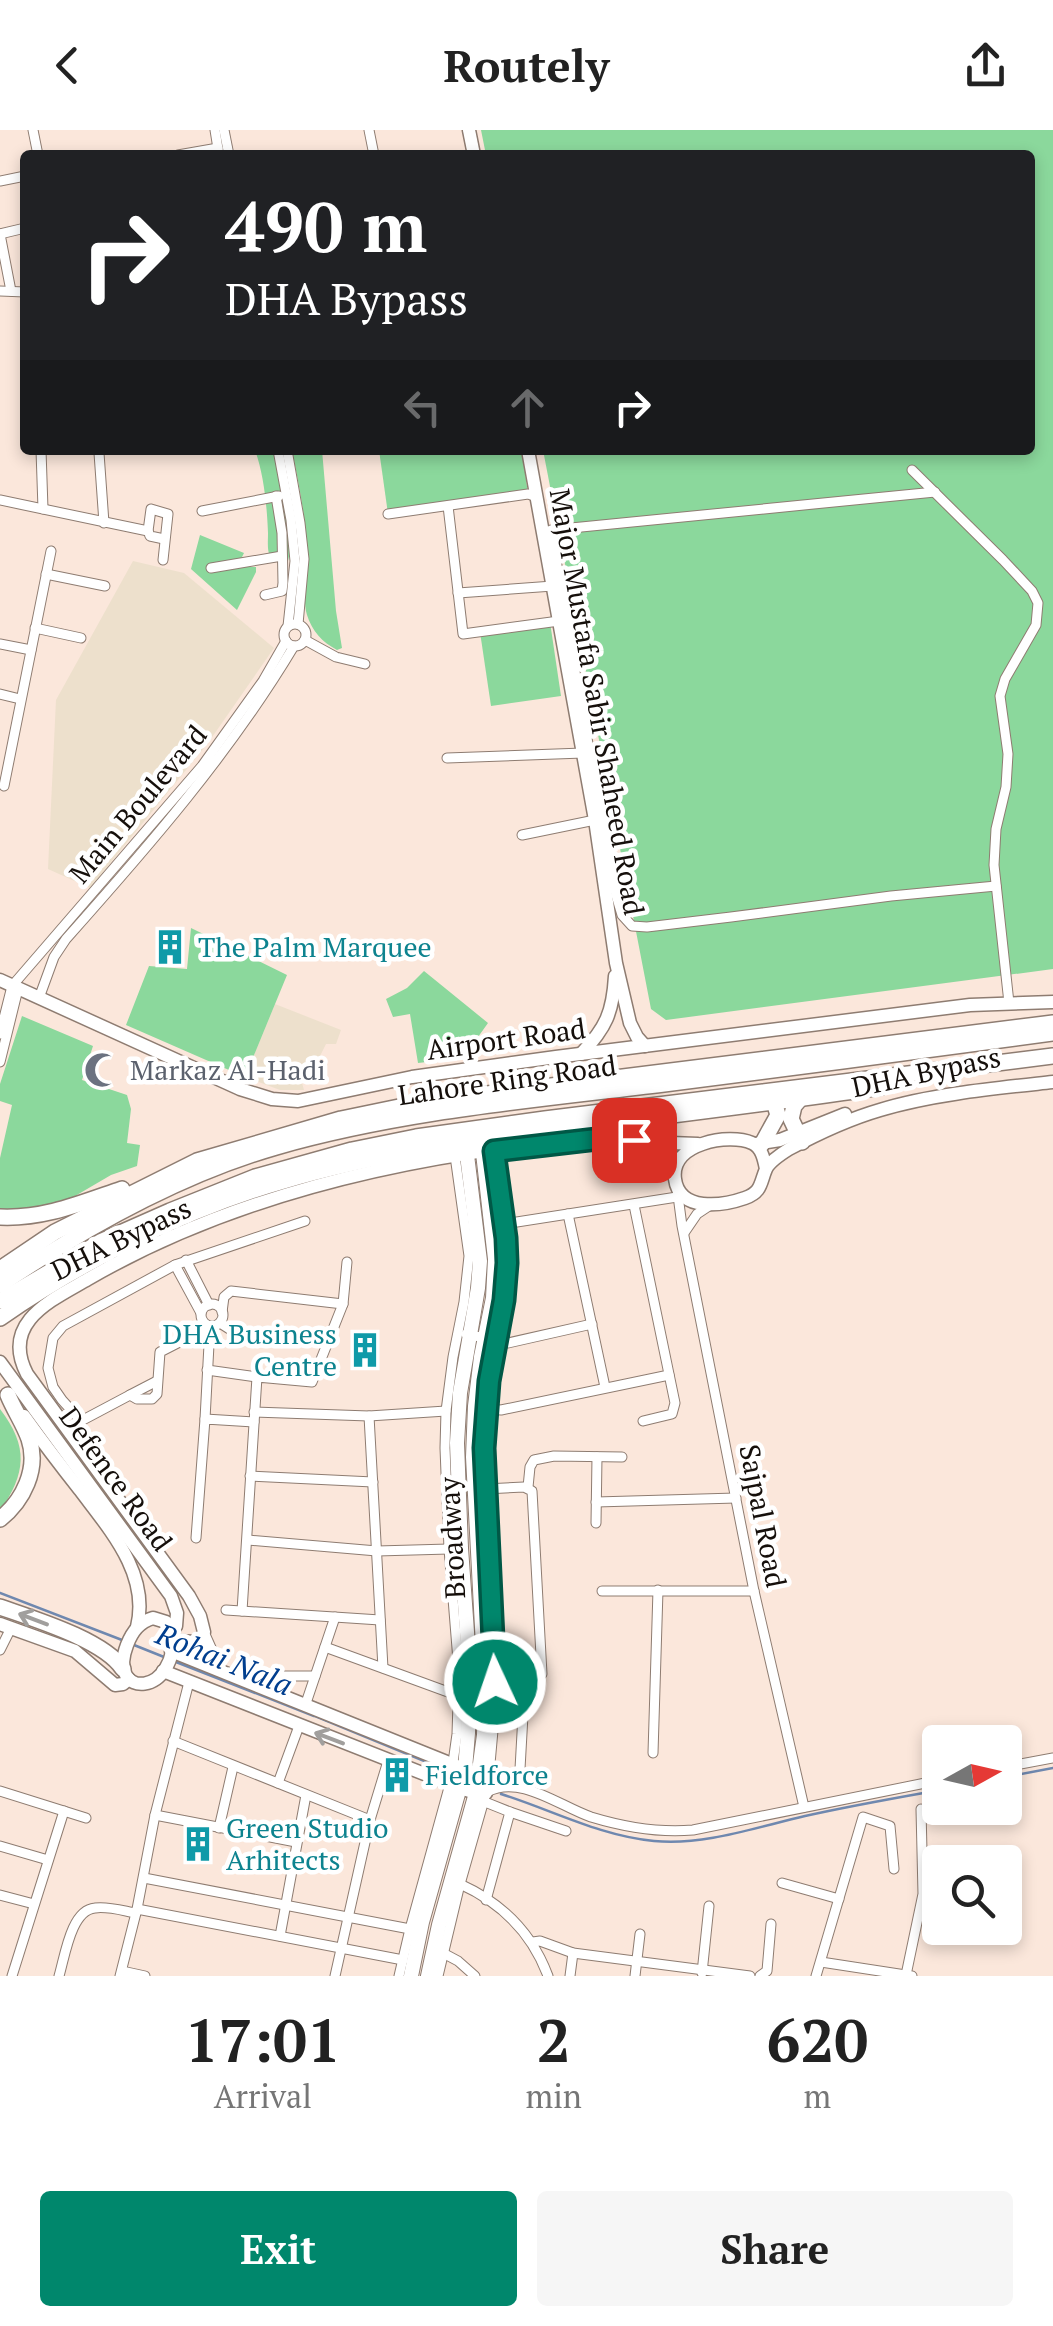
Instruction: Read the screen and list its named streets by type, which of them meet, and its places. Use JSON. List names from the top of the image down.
{
  "streets": {
    "highway": ["Lahore Ring Road"],
    "main road": [
      "Major Mustafa Sabir Shaheed Road",
      "Airport Road",
      "DHA Bypass",
      "Defence Road",
      "Broadway"
    ],
    "street": ["Main Boulevard", "Sajpal Road"]
  },
  "crossings": [
    ["Main Boulevard", "Airport Road"],
    ["DHA Bypass", "Sajpal Road"],
    ["DHA Bypass", "Broadway"]
  ],
  "water": ["Rohai Nala"],
  "places": {
    "building": [
      "The Palm Marquee",
      "DHA Business Centre",
      "Fieldforce",
      "Green Studio Arhitects"
    ],
    "mosque": ["Markaz Al-Hadi"]
  },
  "north": "right",
  "page": {
    "header": "Routely",
    "turn": ["490 m", "DHA Bypass"],
    "eta": [
      "17:01",
      "Arrival",
      "2",
      "min",
      "620",
      "m"
    ],
    "buttons": ["Exit", "Share"]
  }
}
